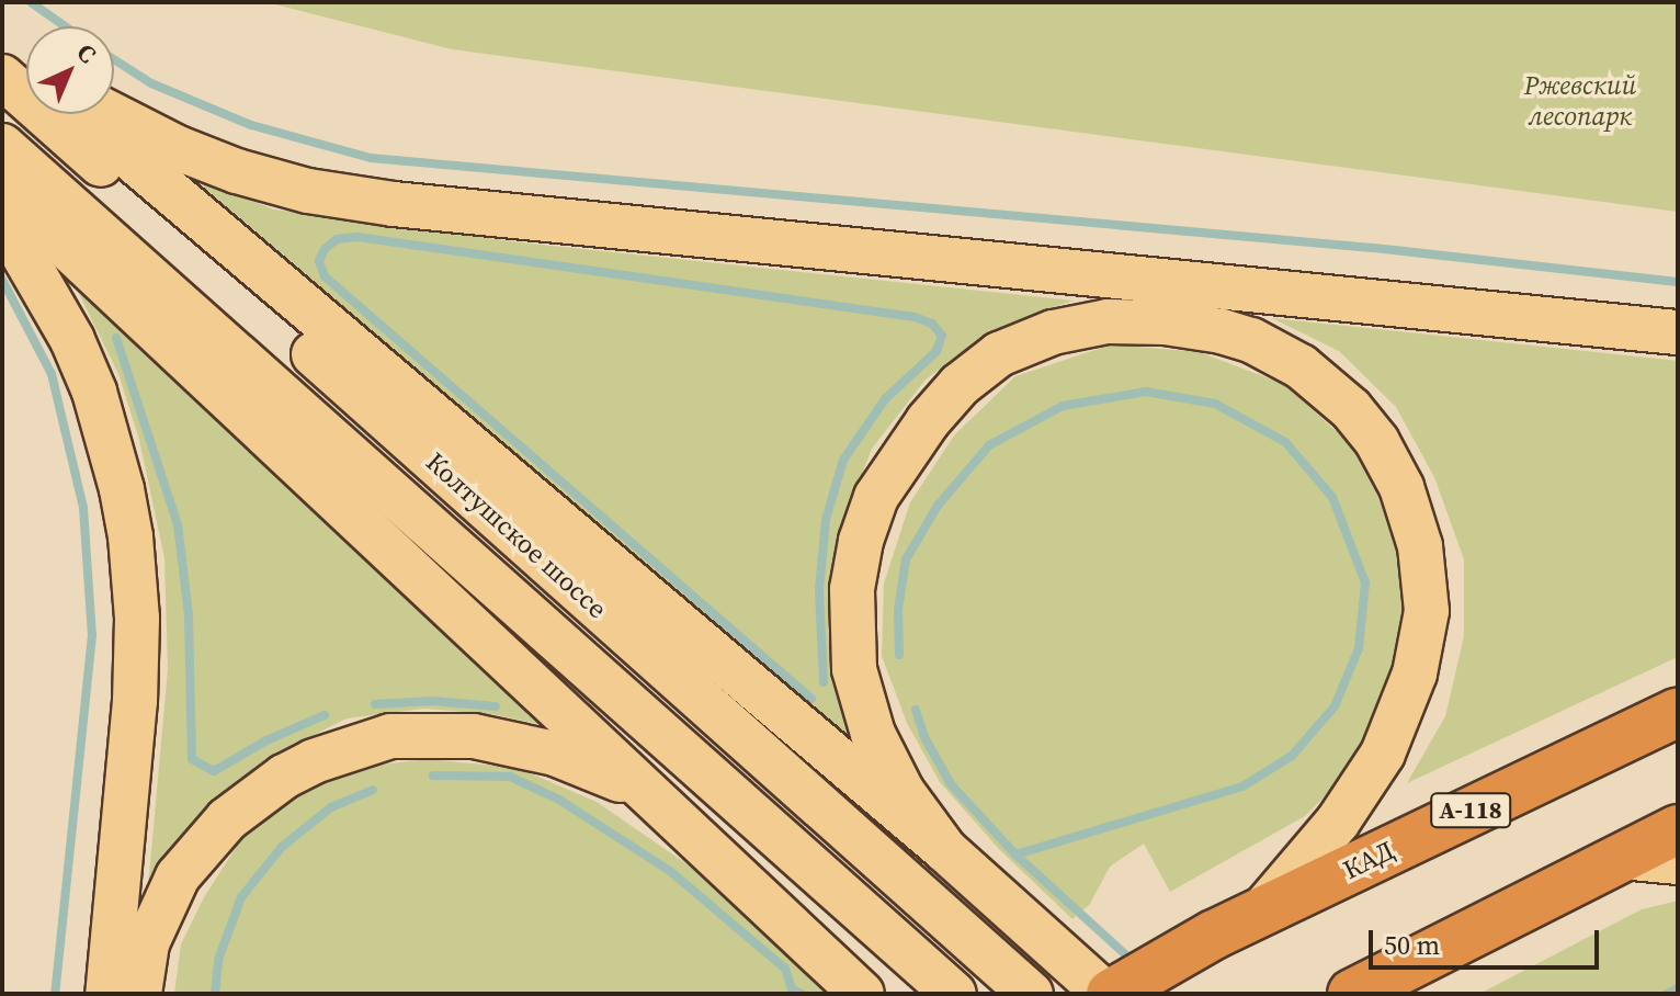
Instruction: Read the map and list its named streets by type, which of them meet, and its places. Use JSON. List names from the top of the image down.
{
  "streets": {
    "highway": ["А-118", "КАД"],
    "main road": ["Колтушское шоссе"]
  },
  "parks": ["Ржевский лесопарк"],
  "scale_bar": "50 m",
  "north": "top right"
}
